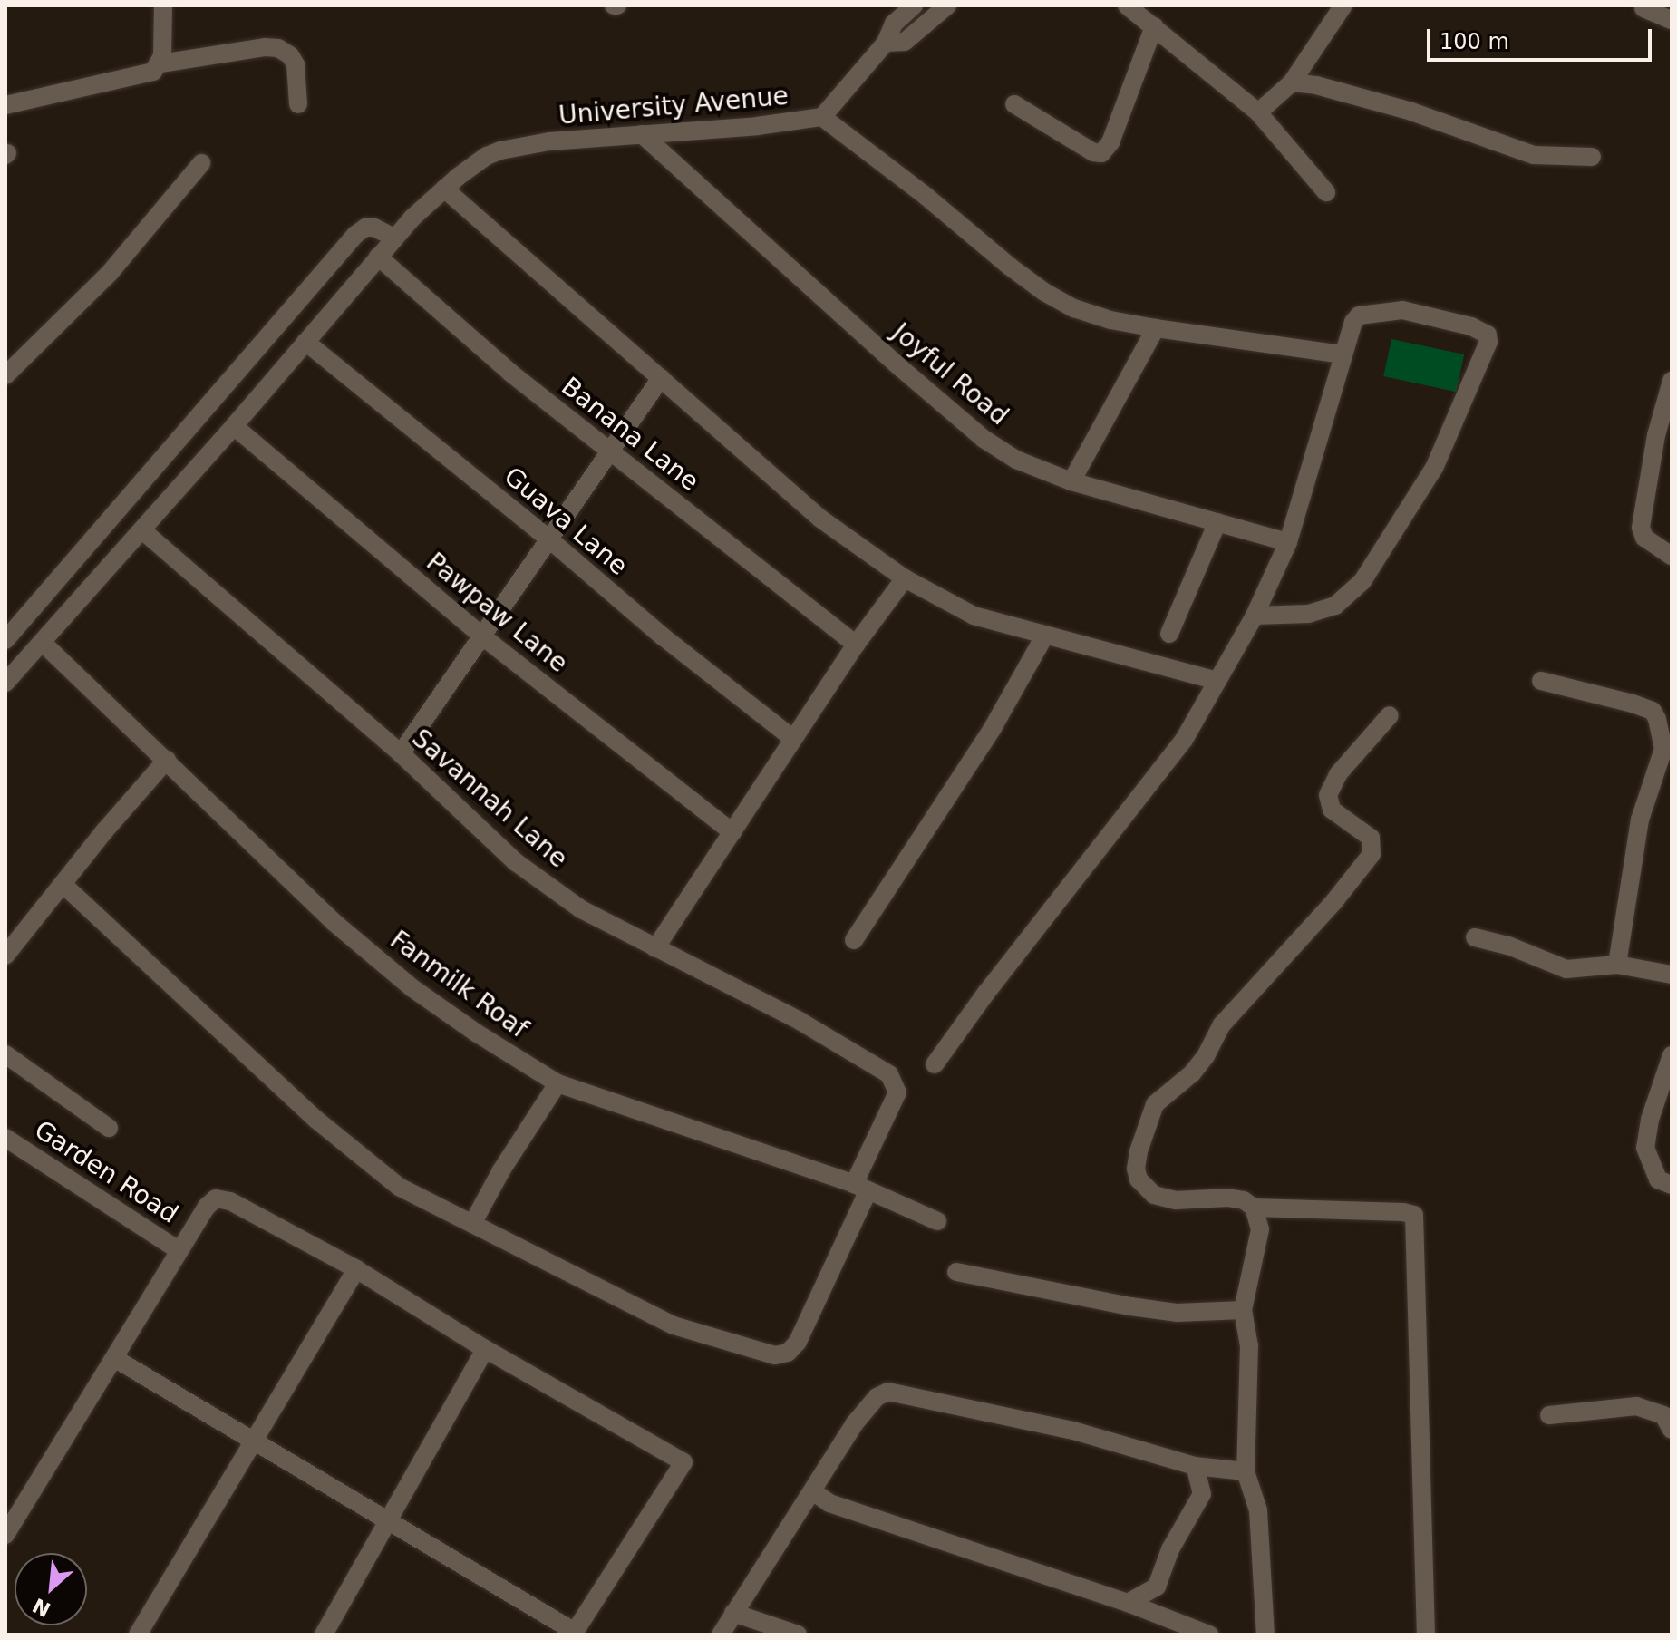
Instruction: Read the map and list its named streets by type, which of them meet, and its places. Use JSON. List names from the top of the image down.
{
  "streets": {
    "street": [
      "University Avenue",
      "Joyful Road",
      "Banana Lane",
      "Guava Lane",
      "Pawpaw Lane",
      "Savannah Lane",
      "Fanmilk Roaf",
      "Garden Road"
    ]
  },
  "crossings": [
    ["University Avenue", "Joyful Road"],
    ["University Avenue", "Banana Lane"],
    ["University Avenue", "Guava Lane"],
    ["University Avenue", "Pawpaw Lane"],
    ["University Avenue", "Savannah Lane"],
    ["University Avenue", "Fanmilk Roaf"],
    ["Savannah Lane", "Fanmilk Roaf"]
  ],
  "scale_bar": "100 m",
  "north": "bottom left"
}
